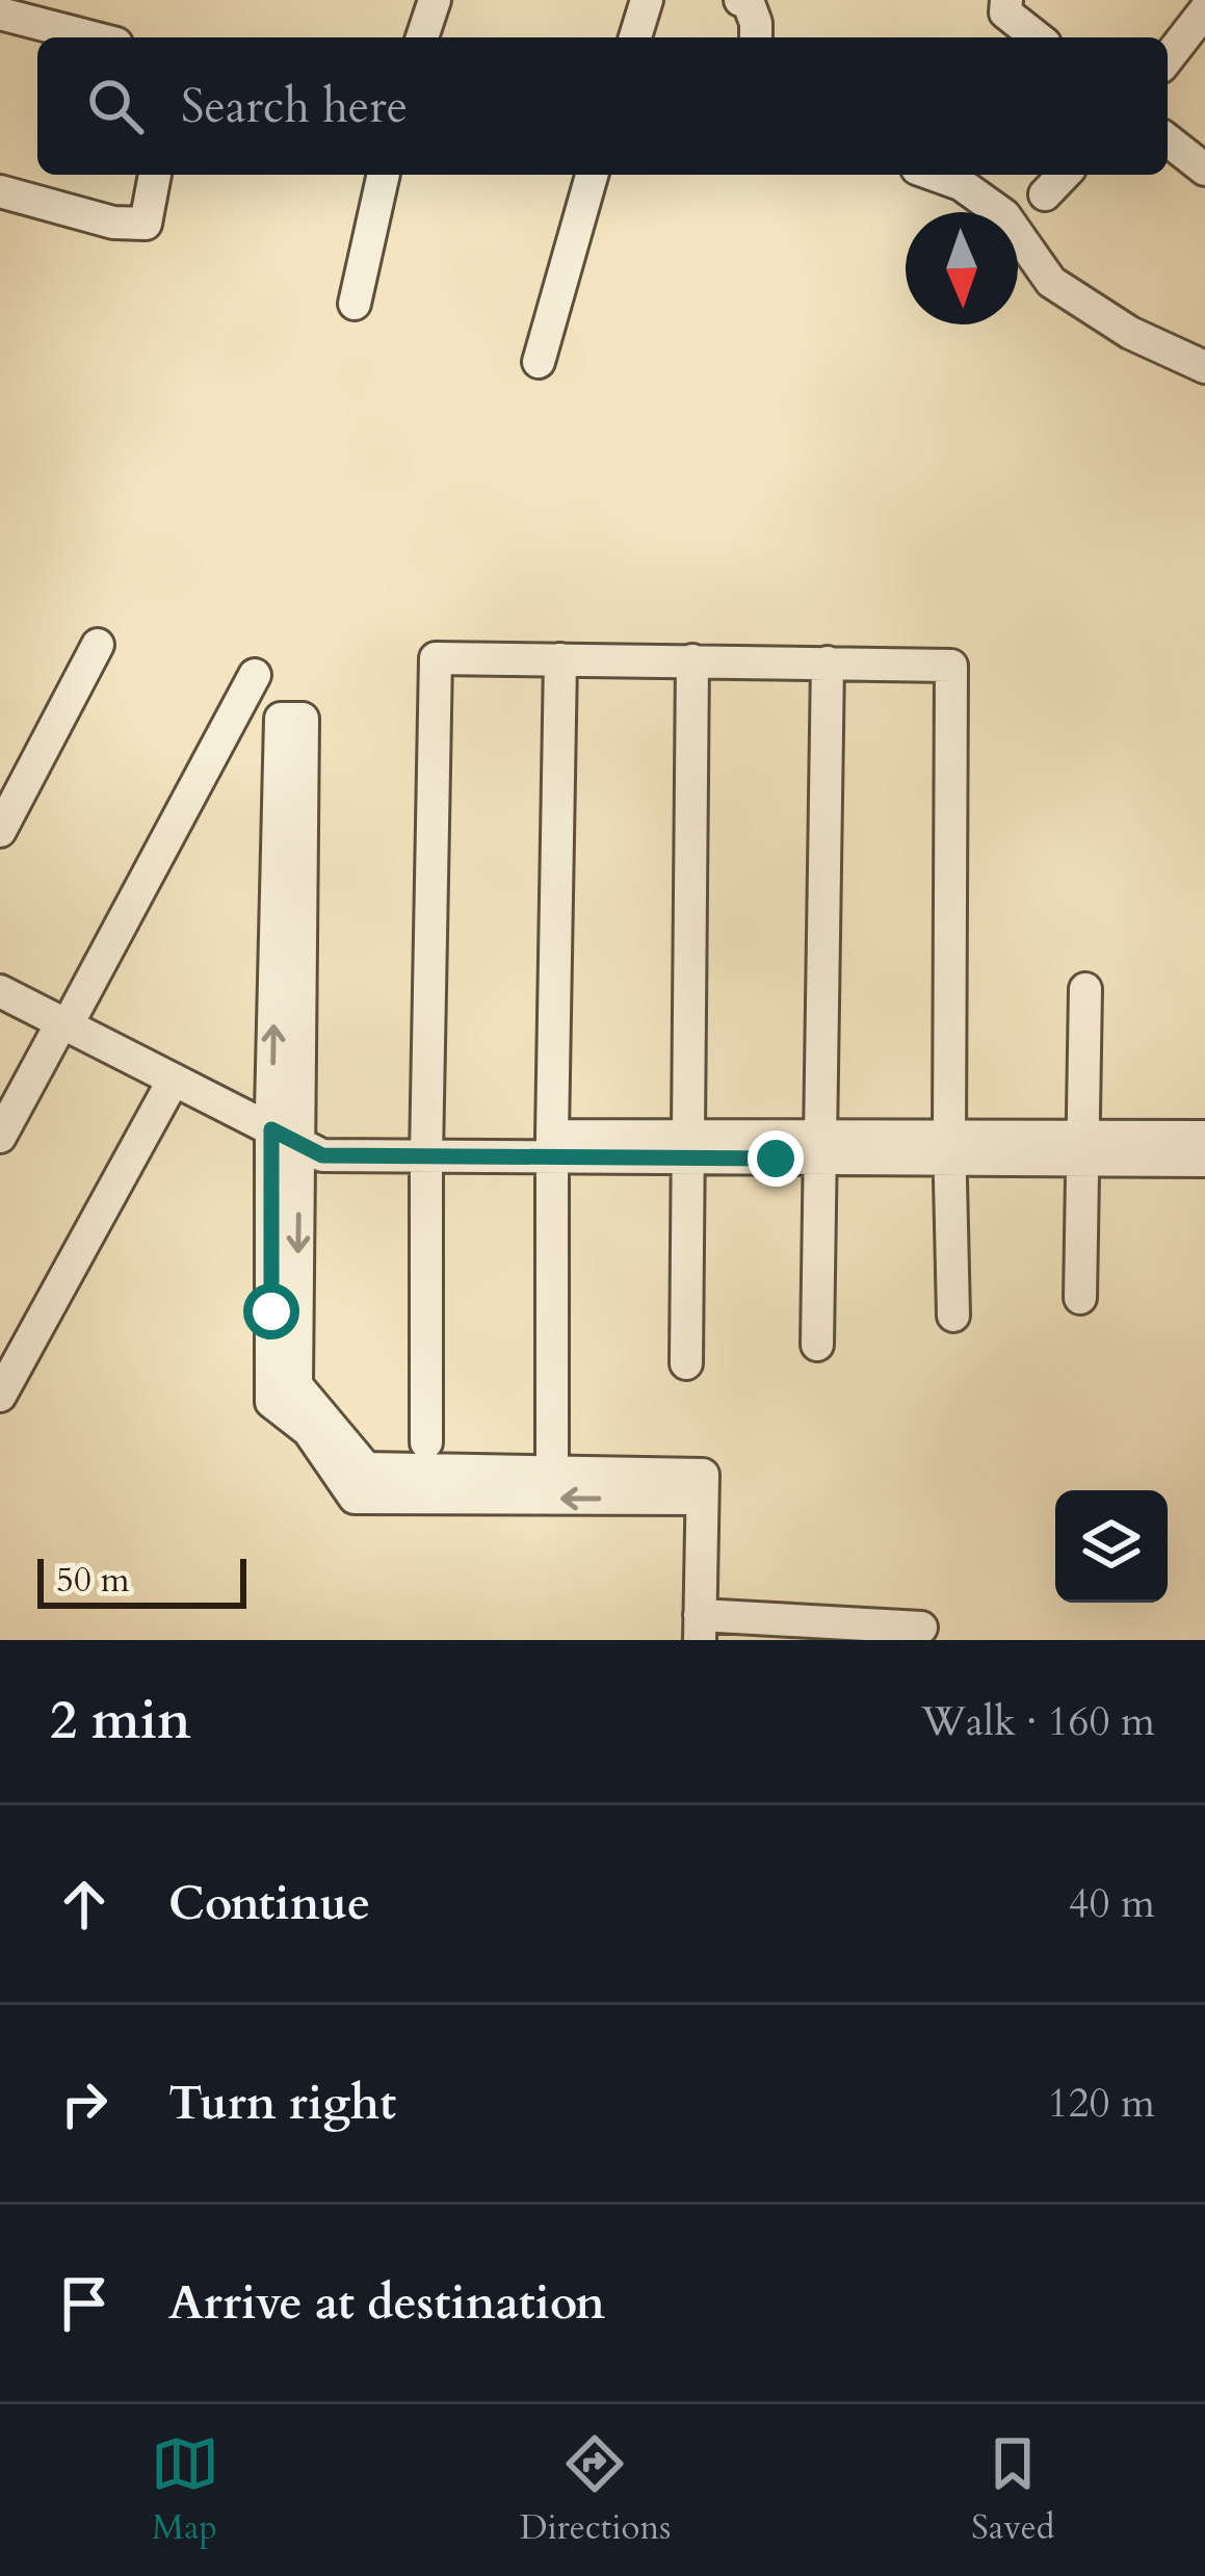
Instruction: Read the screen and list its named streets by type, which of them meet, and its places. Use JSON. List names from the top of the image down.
{
  "scale_bar": "50 m",
  "north": "bottom",
  "page": {
    "search": "Search here",
    "scale": "50 m",
    "heading": ["2 min", "Walk · 160 m"],
    "list": [
      ["Continue", "40 m"],
      ["Turn right", "120 m"],
      "Arrive at destination"
    ],
    "nav": ["Map", "Directions", "Saved"]
  }
}
